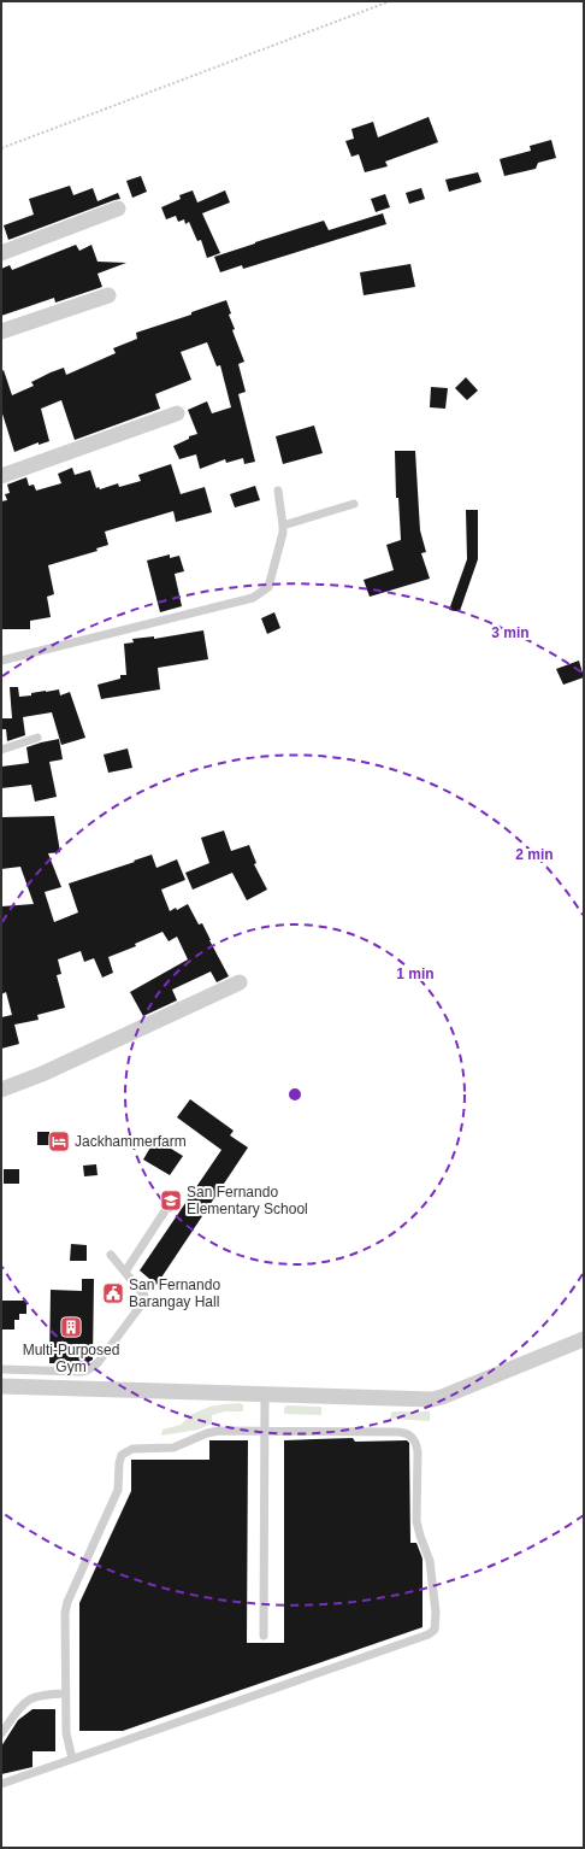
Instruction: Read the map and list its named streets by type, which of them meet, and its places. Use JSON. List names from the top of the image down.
{
  "places": {
    "hotel": ["Jackhammerfarm"],
    "school or university": ["San Fernando Elementary School"],
    "public building": ["San Fernando Barangay Hall"],
    "building": ["Multi-Purposed Gym"]
  },
  "rings": ["3 min", "2 min", "1 min"]
}
